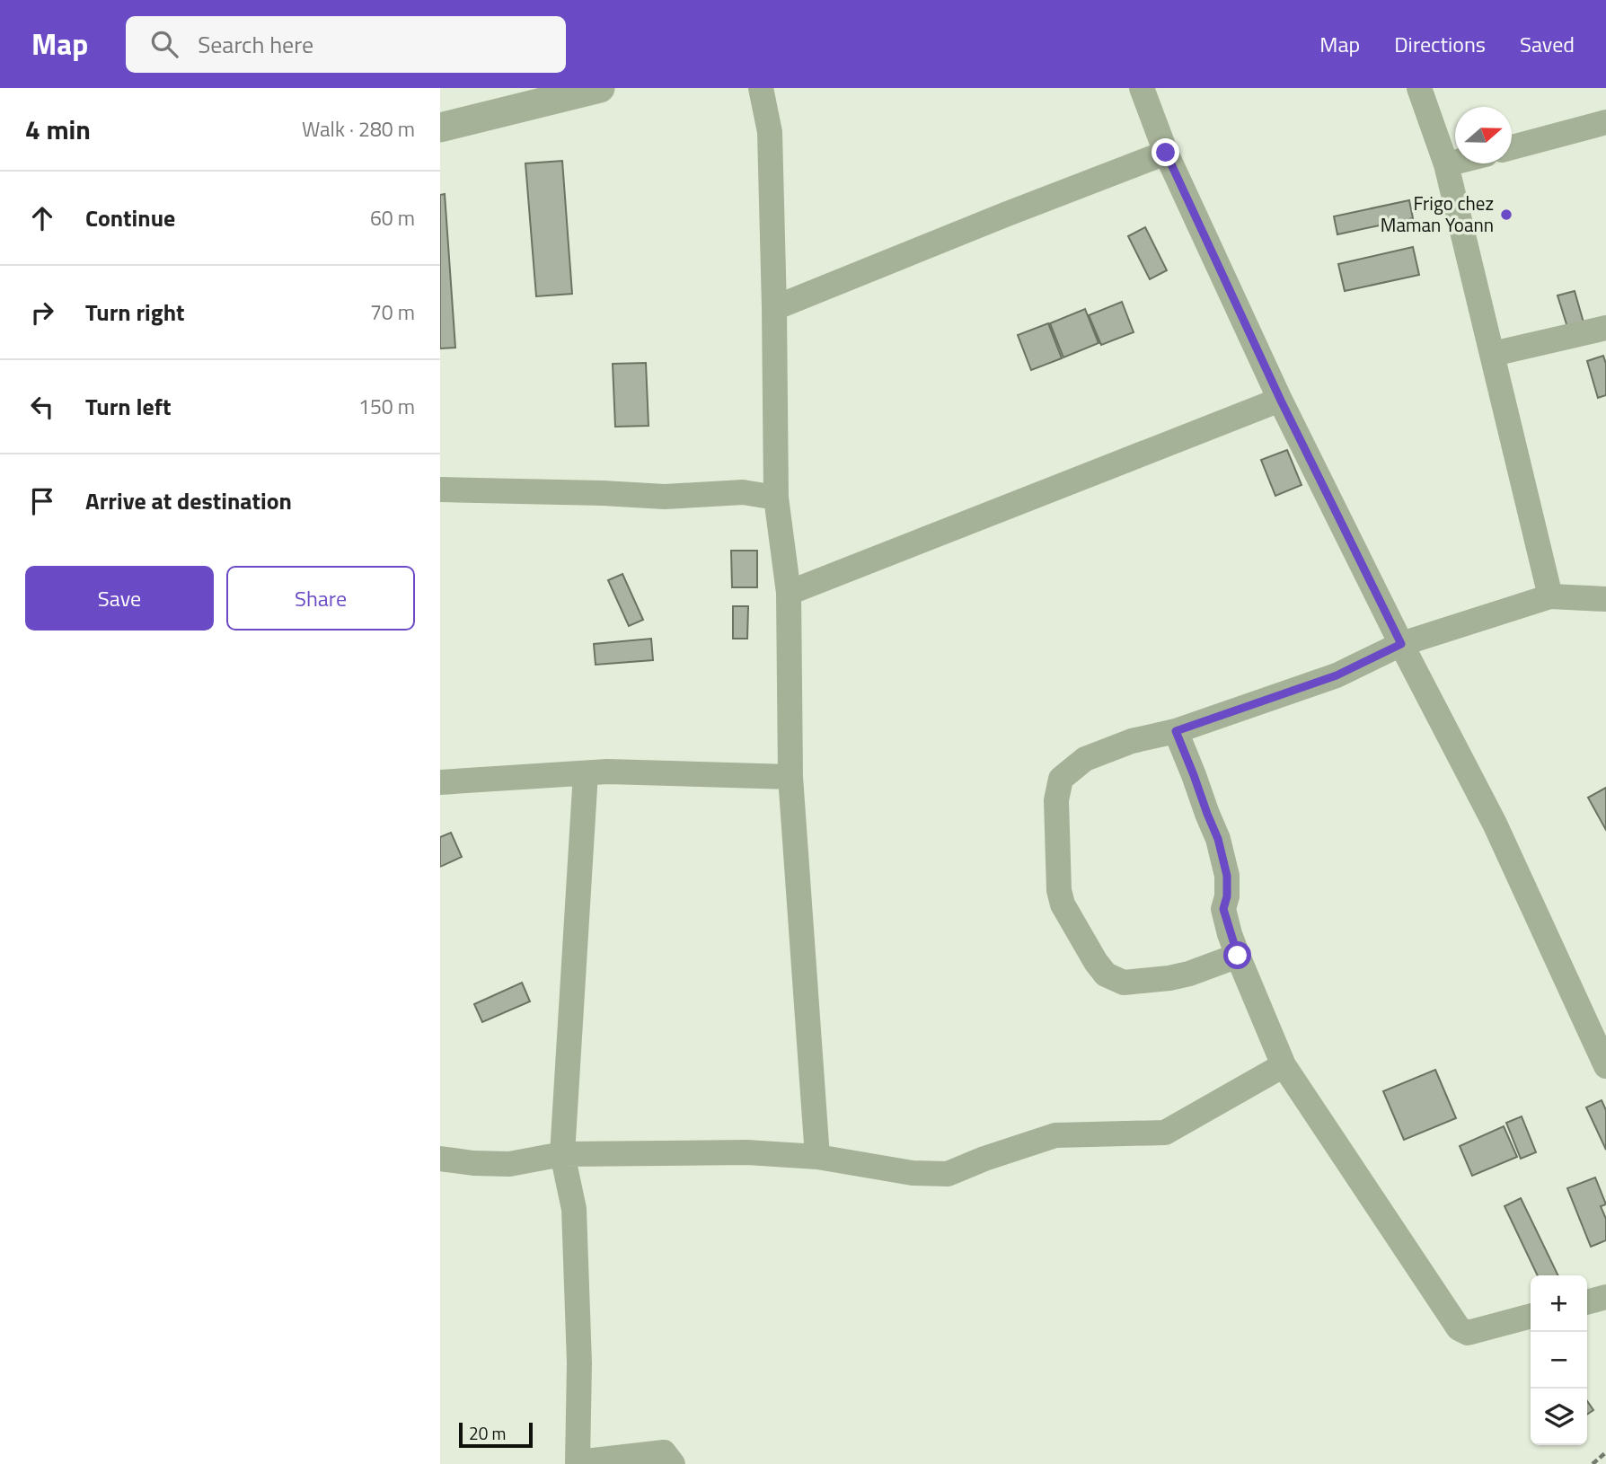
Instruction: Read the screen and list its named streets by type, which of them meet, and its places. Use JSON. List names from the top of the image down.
{
  "places": ["Frigo chez Maman Yoann"],
  "scale_bar": "20 m",
  "north": "right",
  "page": {
    "header": "Map",
    "search": "Search here",
    "nav": ["Map", "Directions", "Saved"],
    "heading": ["4 min", "Walk · 280 m"],
    "list": [
      ["Continue", "60 m"],
      ["Turn right", "70 m"],
      ["Turn left", "150 m"],
      "Arrive at destination"
    ],
    "buttons": ["Save", "Share"],
    "map_buttons": ["+", "−"],
    "scale": "20 m"
  }
}
